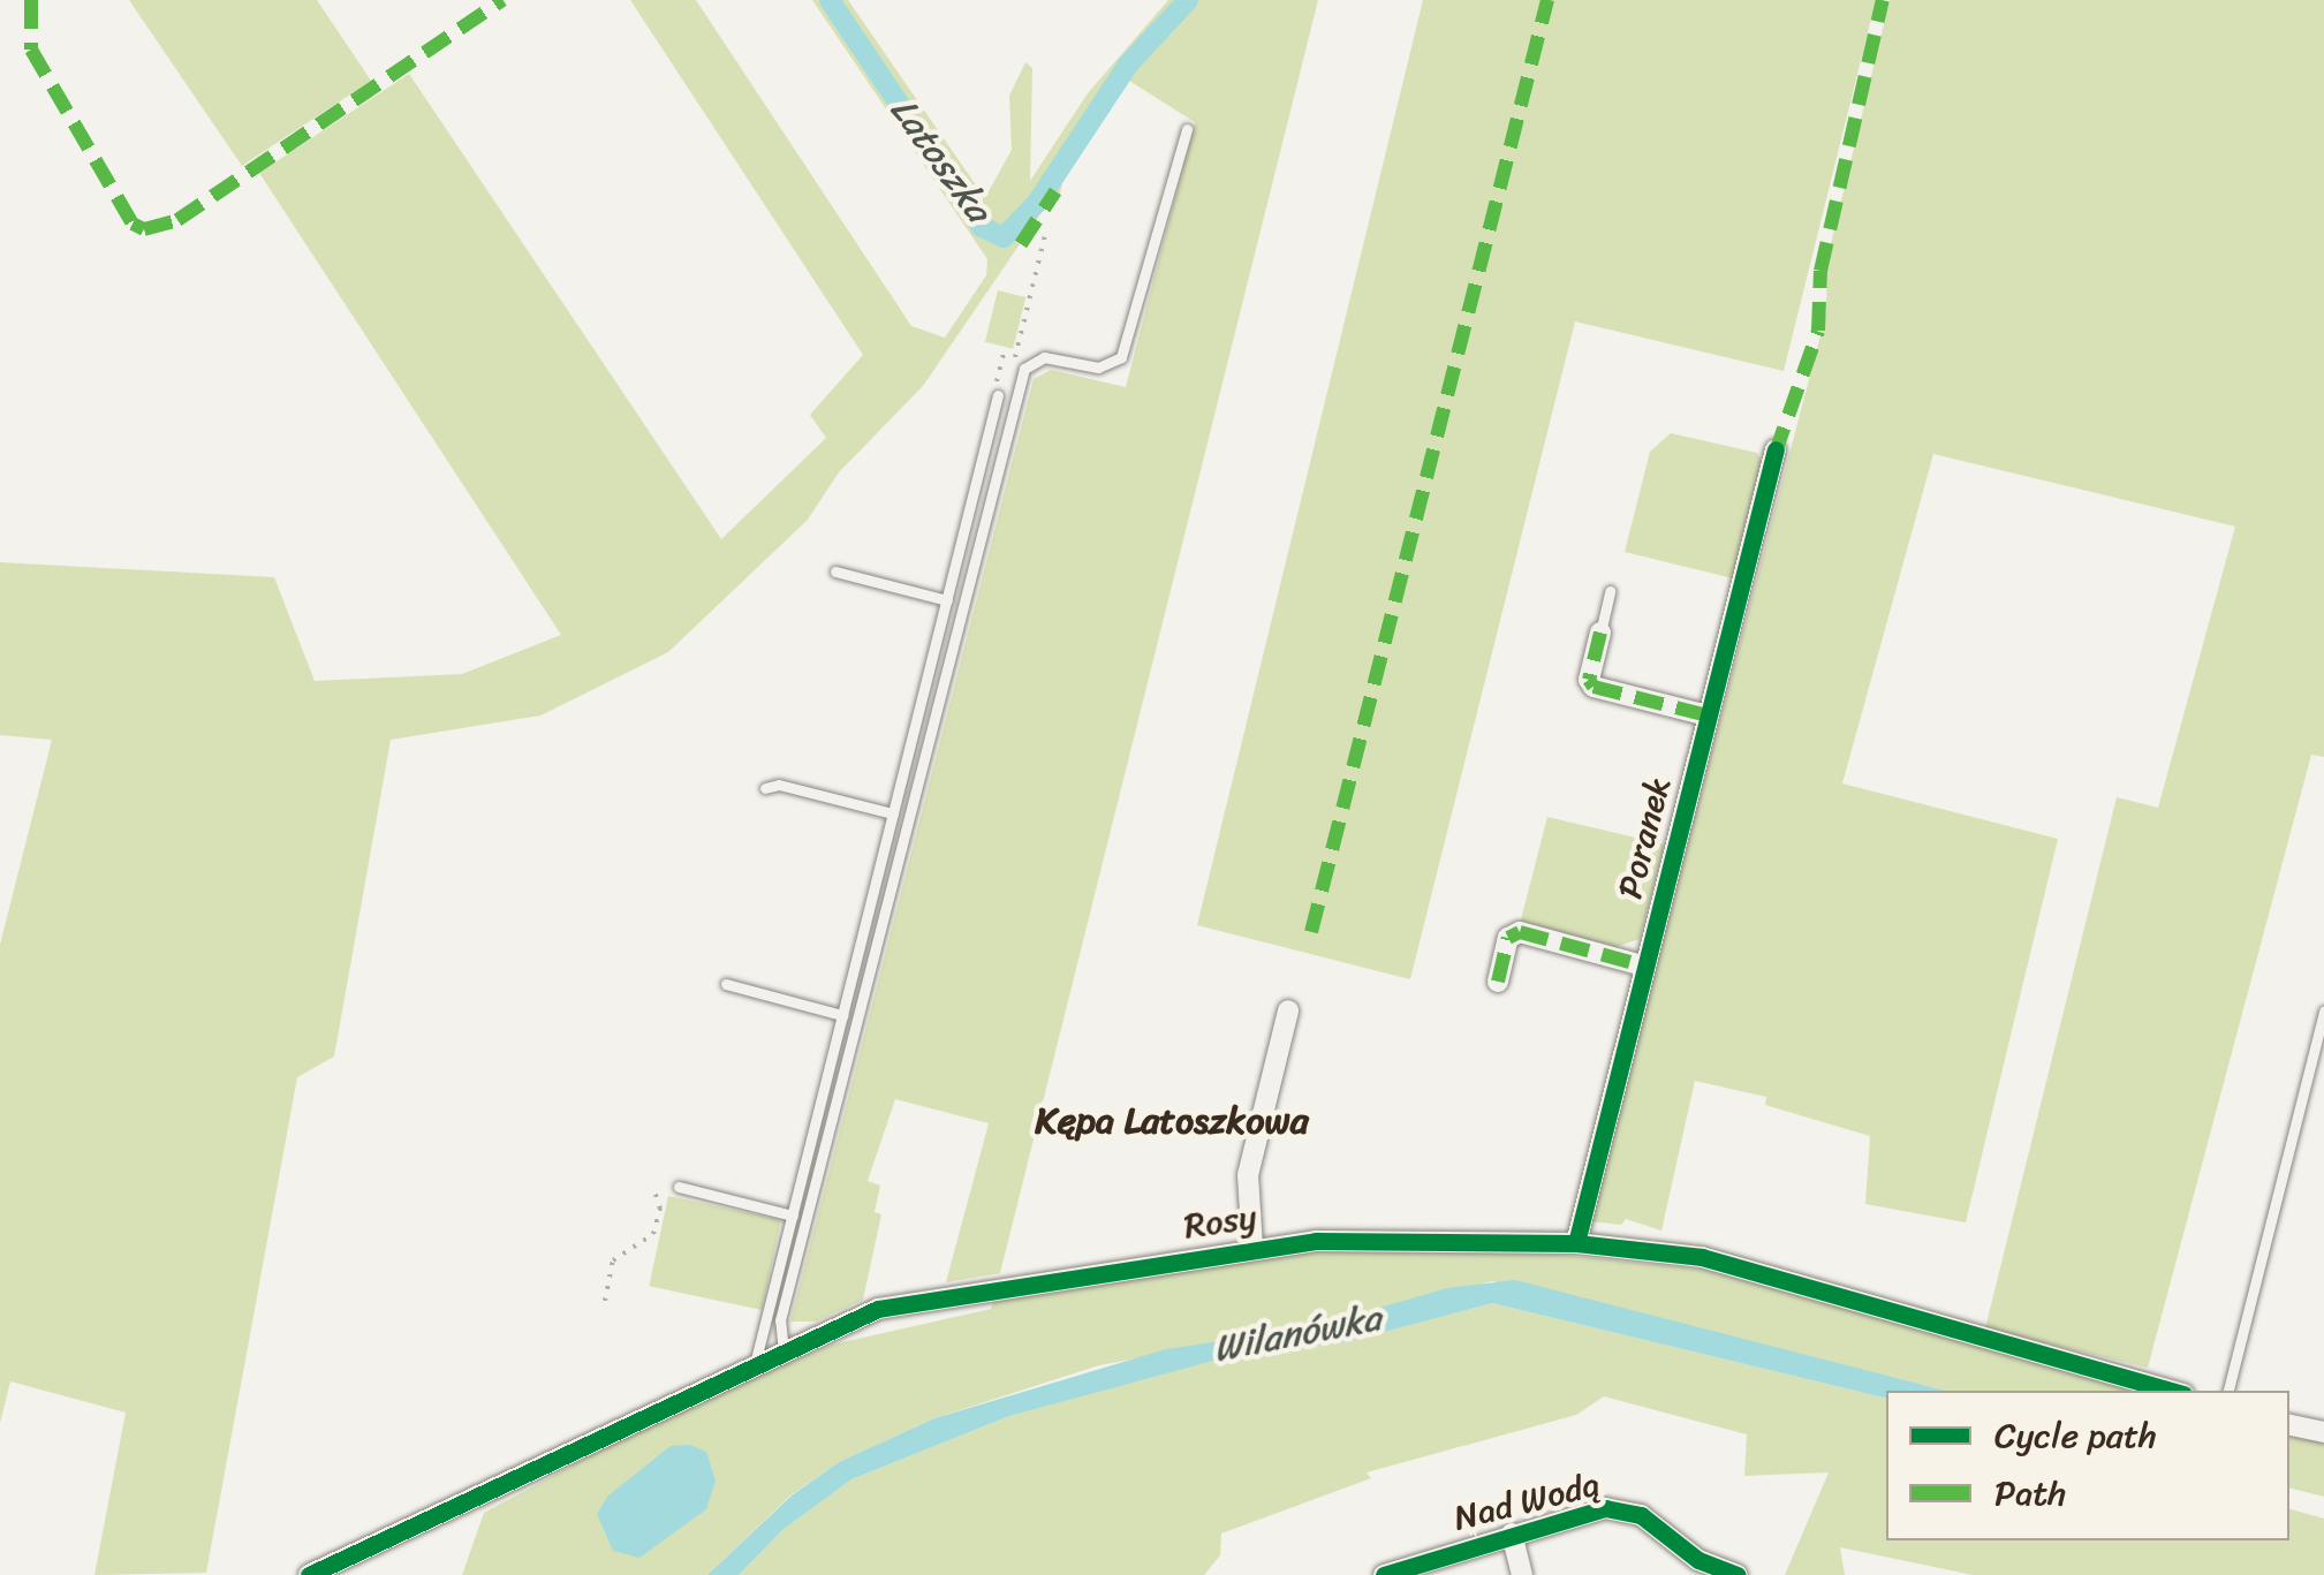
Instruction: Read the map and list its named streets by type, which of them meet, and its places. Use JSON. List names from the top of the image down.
{
  "streets": {
    "street": ["Poranek", "Rosy", "Nad Wodą"]
  },
  "crossings": [
    ["Poranek", "Rosy"]
  ],
  "districts": ["Kępa Latoszkowa"],
  "water": ["Latoszka", "Wilanówka"],
  "legend": ["Cycle path", "Path"]
}
